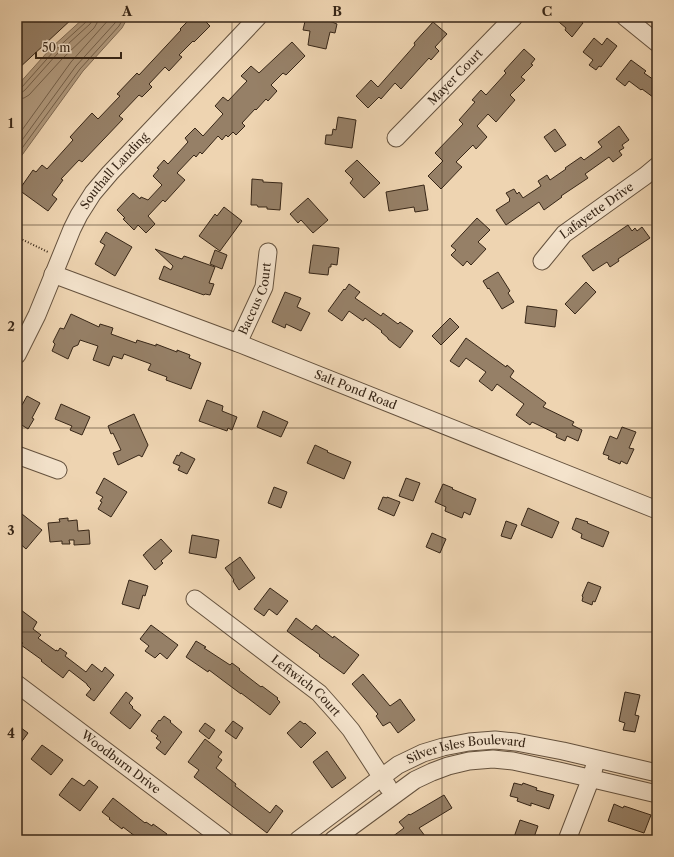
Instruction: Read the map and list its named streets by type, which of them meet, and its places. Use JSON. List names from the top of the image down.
{
  "streets": {
    "street": [
      "Mayer Court",
      "Southall Landing",
      "Lafayette Drive",
      "Baccus Court",
      "Salt Pond Road",
      "Leftwich Court",
      "Silver Isles Boulevard",
      "Woodburn Drive"
    ]
  },
  "crossings": [
    ["Southall Landing", "Salt Pond Road"],
    ["Baccus Court", "Salt Pond Road"],
    ["Leftwich Court", "Silver Isles Boulevard"]
  ],
  "scale_bar": "50 m",
  "grid": {
    "columns": ["A", "B", "C"],
    "rows": [
      "1",
      "2",
      "3",
      "4"
    ]
  }
}
